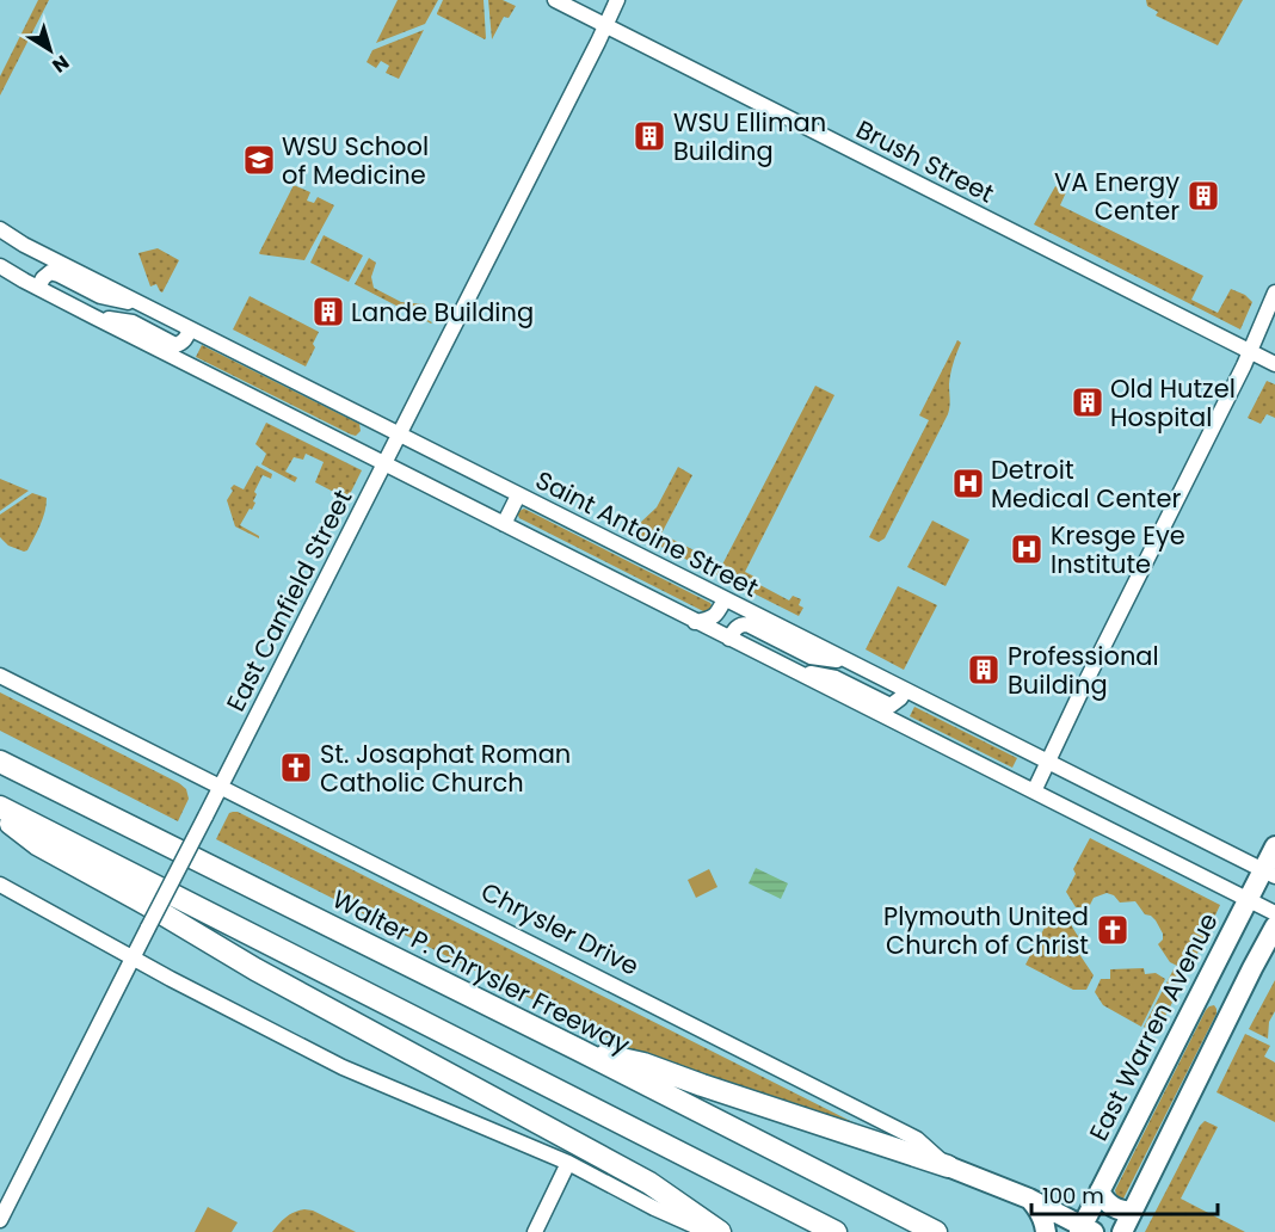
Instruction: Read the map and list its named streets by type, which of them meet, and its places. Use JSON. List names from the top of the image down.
{
  "streets": {
    "highway": ["Walter P. Chrysler Freeway"],
    "main road": ["Chrysler Drive", "East Warren Avenue"],
    "street": ["Brush Street", "Saint Antoine Street", "East Canfield Street"]
  },
  "crossings": [
    ["Brush Street", "East Canfield Street"],
    ["Saint Antoine Street", "East Canfield Street"],
    ["Saint Antoine Street", "East Warren Avenue"],
    ["East Canfield Street", "Chrysler Drive"],
    ["Chrysler Drive", "East Warren Avenue"]
  ],
  "places": {
    "building": [
      "WSU Elliman Building",
      "VA Energy Center",
      "Lande Building",
      "Old Hutzel Hospital",
      "Professional Building"
    ],
    "school or university": ["WSU School of Medicine"],
    "hospital": ["Detroit Medical Center", "Kresge Eye Institute"],
    "church": ["St. Josaphat Roman Catholic Church", "Plymouth United Church of Christ"]
  },
  "scale_bar": "100 m",
  "north": "bottom right"
}
